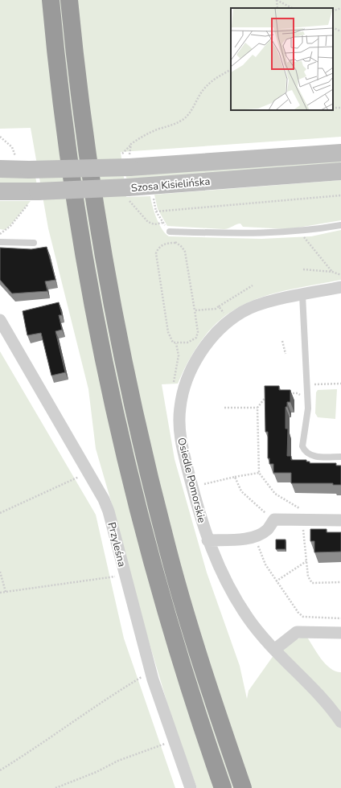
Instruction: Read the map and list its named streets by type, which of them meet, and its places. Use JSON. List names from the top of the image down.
{
  "streets": {
    "street": ["Szosa Kisielińska", "Osiedle Pomorskie", "Przyleśna"]
  }
}
